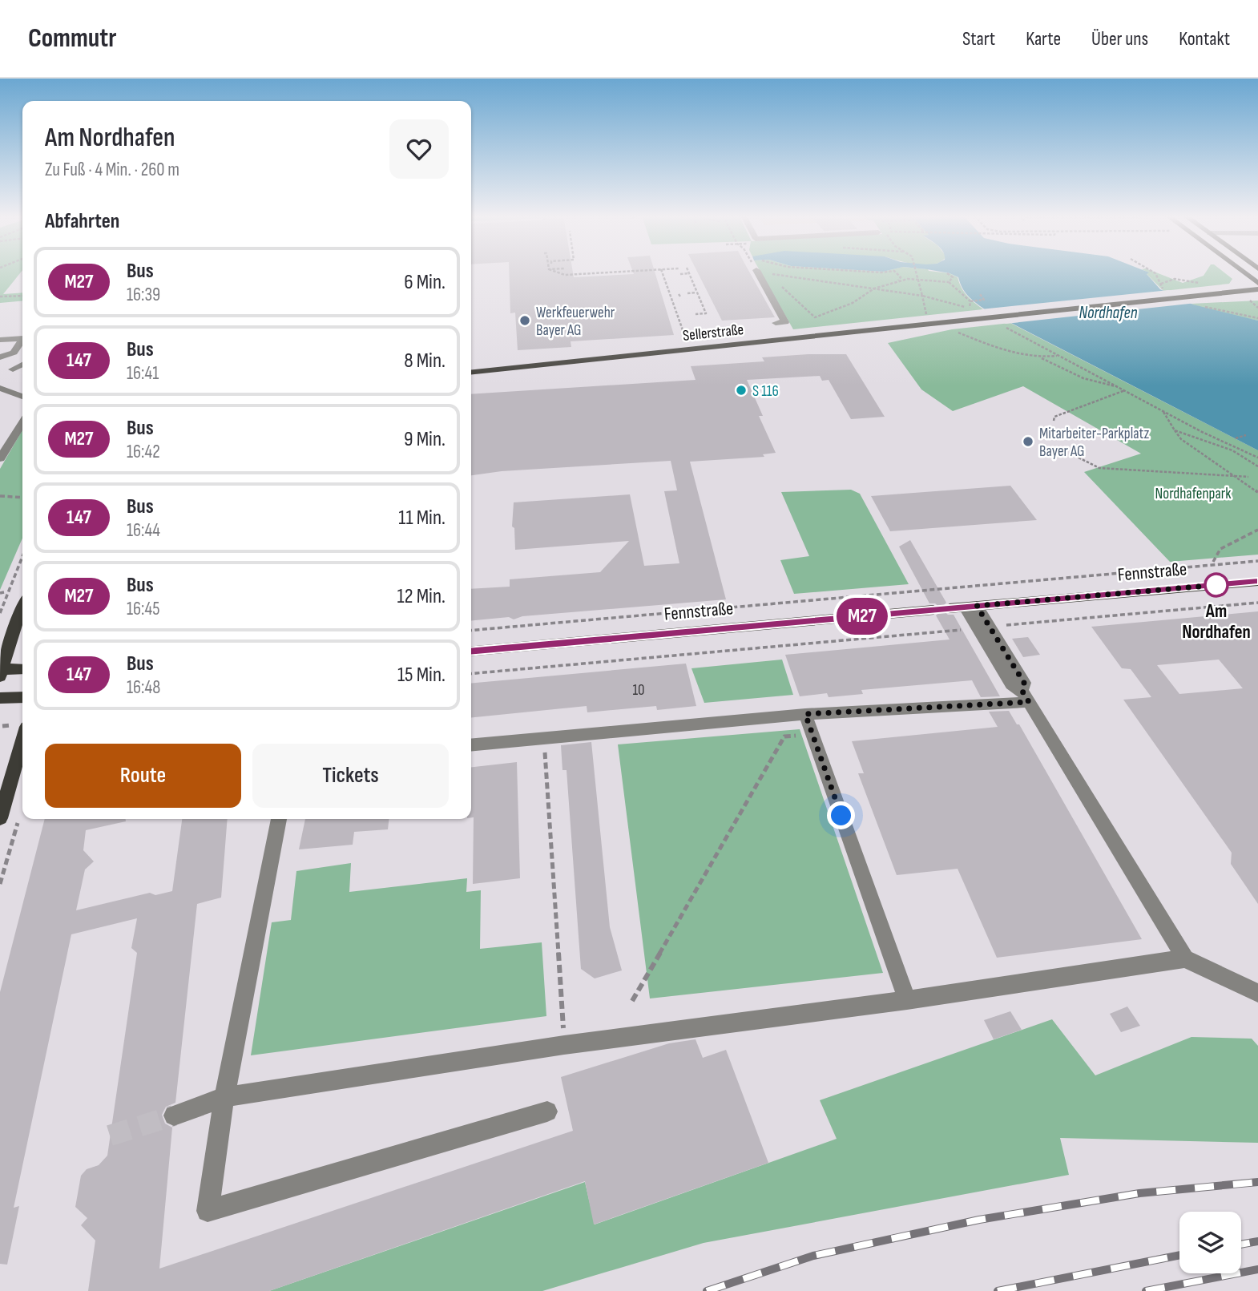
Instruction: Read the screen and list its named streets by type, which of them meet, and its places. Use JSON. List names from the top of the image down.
{
  "streets": {
    "main road": ["Sellerstraße", "Fennstraße"]
  },
  "water": ["Nordhafen"],
  "parks": ["Nordhafenpark"],
  "places": [
    "Werkfeuerwehr Bayer AG",
    "S 116",
    "Mitarbeiter-Parkplatz Bayer AG",
    "Am Nordhafen"
  ],
  "lines": ["bus line M27"],
  "house_numbers": ["10"],
  "page": {
    "header": "Commutr",
    "nav": [
      "Start",
      "Karte",
      "Über uns",
      "Kontakt"
    ],
    "on_map": "M27",
    "heading": [
      ["Am Nordhafen", "Zu Fuß · 4 Min. · 260 m"],
      "Abfahrten"
    ],
    "list": [
      {
        "mark": "M27",
        "name": "Bus",
        "note": "16:39",
        "value": "6 Min."
      },
      {
        "mark": "147",
        "name": "Bus",
        "note": "16:41",
        "value": "8 Min."
      },
      {
        "mark": "M27",
        "name": "Bus",
        "note": "16:42",
        "value": "9 Min."
      },
      {
        "mark": "147",
        "name": "Bus",
        "note": "16:44",
        "value": "11 Min."
      },
      {
        "mark": "M27",
        "name": "Bus",
        "note": "16:45",
        "value": "12 Min."
      },
      {
        "mark": "147",
        "name": "Bus",
        "note": "16:48",
        "value": "15 Min."
      }
    ],
    "buttons": ["Route", "Tickets"]
  }
}
